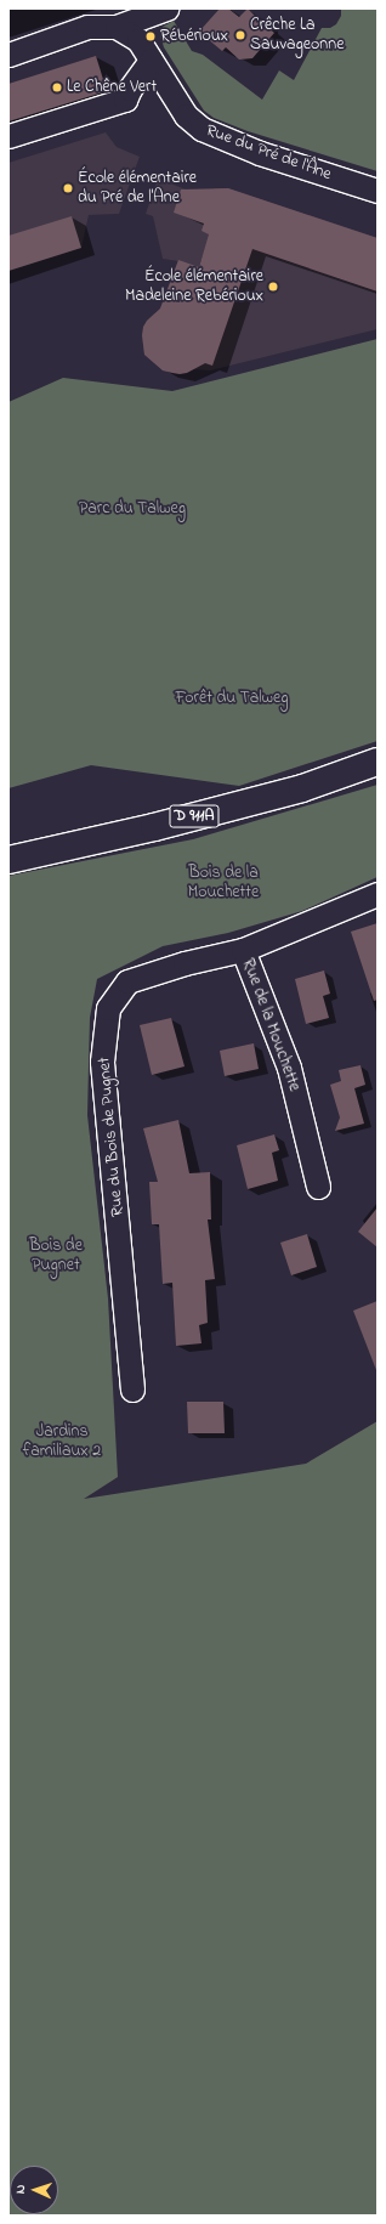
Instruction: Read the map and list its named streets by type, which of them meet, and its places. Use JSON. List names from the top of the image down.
{
  "streets": {
    "main road": ["D 911A"],
    "street": ["Rue du Pré de l'Âne", "Rue de la Mouchette", "Rue du Bois de Pugnet"]
  },
  "crossings": [
    ["Rue de la Mouchette", "Rue du Bois de Pugnet"]
  ],
  "parks": [
    "Parc du Talweg",
    "Forêt du Talweg",
    "Bois de la Mouchette",
    "Bois de Pugnet",
    "Jardins familiaux 2"
  ],
  "places": [
    "Crêche La Sauvageonne",
    "Rébérioux",
    "Le Chêne Vert",
    "École élémentaire du Pré de l'Ane",
    "École élémentaire Madeleine Rebérioux"
  ],
  "north": "left"
}
